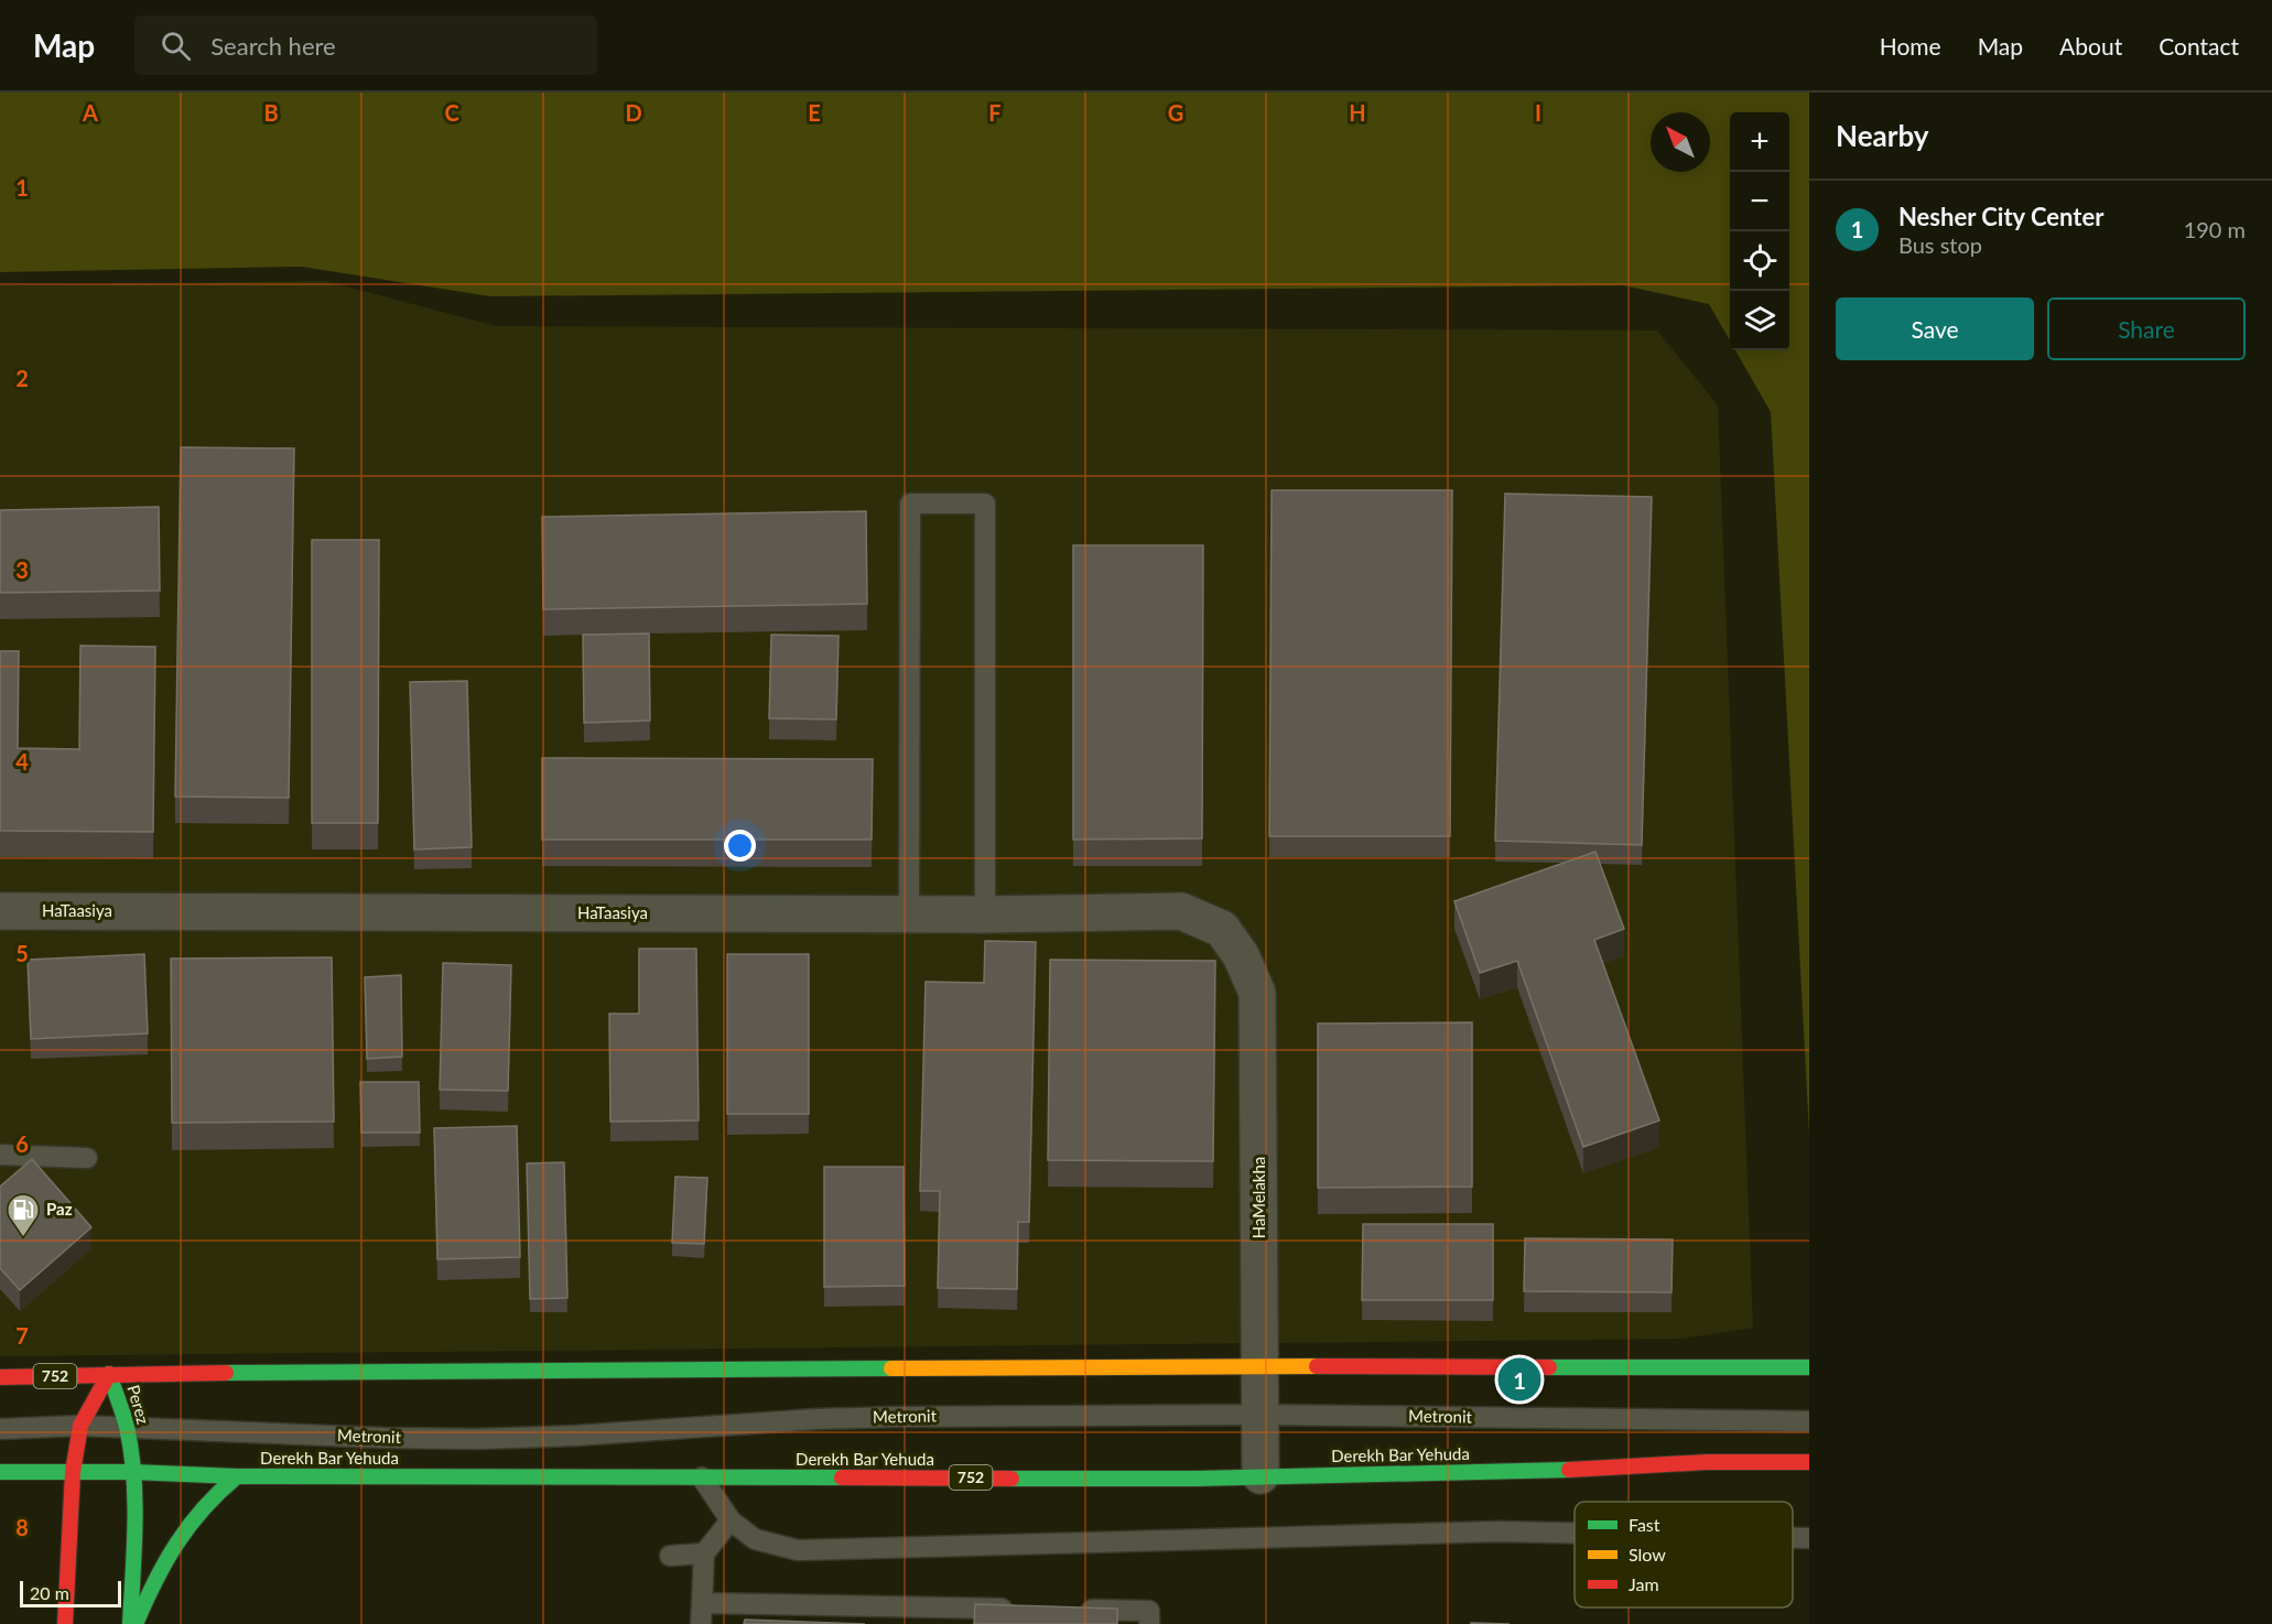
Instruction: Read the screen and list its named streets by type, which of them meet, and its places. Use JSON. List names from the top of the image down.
{
  "streets": {
    "main road": ["752", "Perez", "Derekh Bar Yehuda"],
    "street": ["HaTaasiya", "HaMelakha"],
    "lane": ["Metronit"]
  },
  "crossings": [
    ["HaTaasiya", "HaMelakha"],
    ["HaMelakha", "752"],
    ["HaMelakha", "Metronit"],
    ["HaMelakha", "Derekh Bar Yehuda"],
    ["752", "Perez"],
    ["Perez", "Metronit"],
    ["Perez", "Derekh Bar Yehuda"]
  ],
  "places": {
    "fuel station": ["Paz"]
  },
  "legend": ["Fast", "Slow", "Jam"],
  "scale_bar": "20 m",
  "north": "top left",
  "page": {
    "header": "Map",
    "search": "Search here",
    "nav": [
      "Home",
      "Map",
      "About",
      "Contact"
    ],
    "heading": "Nearby",
    "map_buttons": ["+", "−"],
    "list": [
      {
        "mark": "1",
        "name": "Nesher City Center",
        "note": "Bus stop",
        "value": "190 m"
      }
    ],
    "buttons": ["Save", "Share"],
    "pins": "1",
    "scale": "20 m"
  },
  "grid": {
    "columns": [
      "A",
      "B",
      "C",
      "D",
      "E",
      "F",
      "G",
      "H",
      "I"
    ],
    "rows": [
      "1",
      "2",
      "3",
      "4",
      "5",
      "6",
      "7",
      "8"
    ]
  }
}
